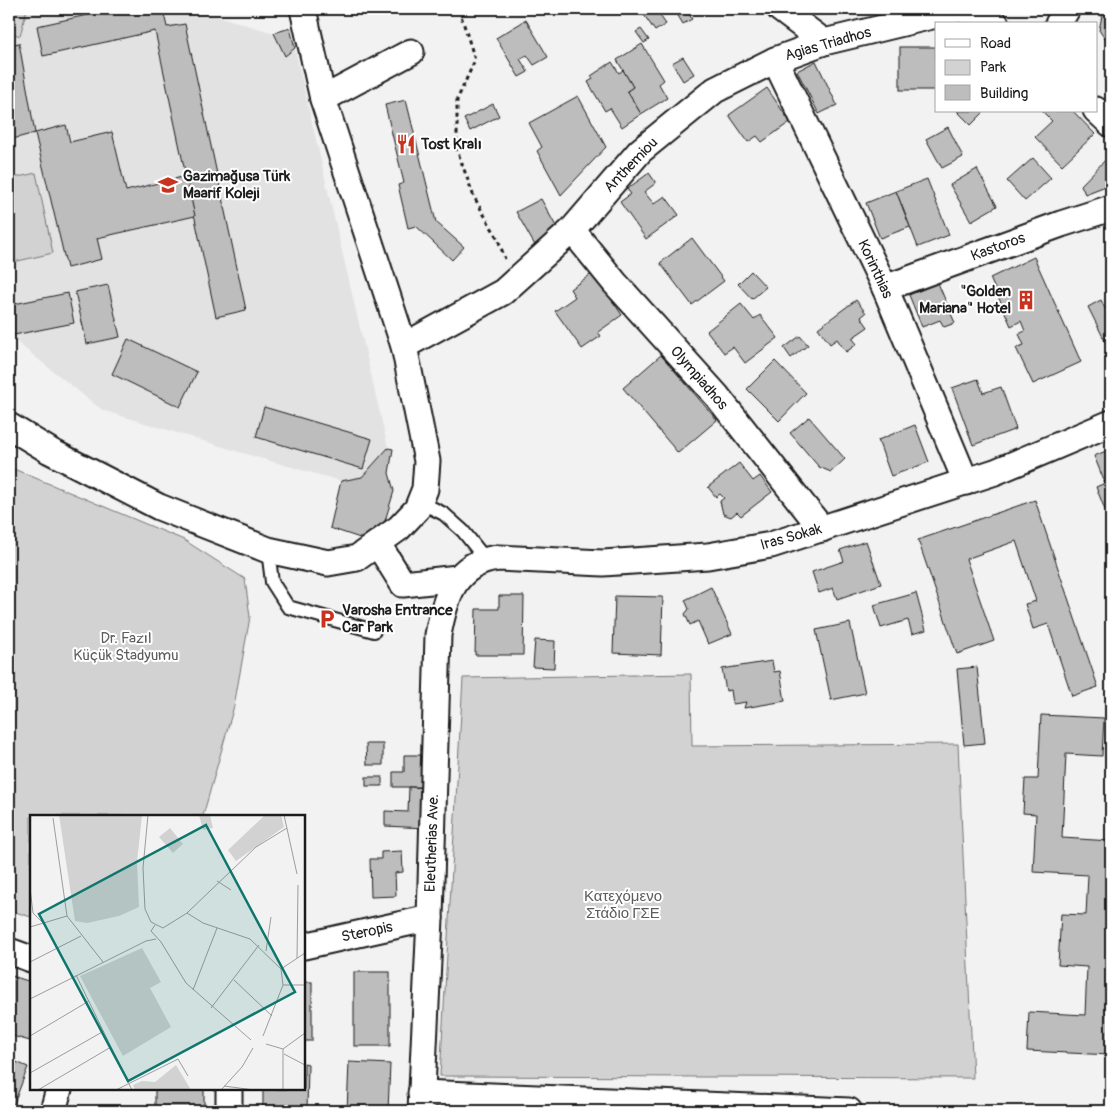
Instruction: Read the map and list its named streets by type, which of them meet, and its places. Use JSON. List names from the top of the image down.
{
  "streets": {
    "street": [
      "Agias Triadhos",
      "Anthemiou",
      "Kastoros",
      "Korinthias",
      "Olympiadhos",
      "Iras Sokak",
      "Eleutherias Ave.",
      "Steropis"
    ]
  },
  "crossings": [
    ["Agias Triadhos", "Anthemiou"],
    ["Agias Triadhos", "Korinthias"],
    ["Anthemiou", "Korinthias"],
    ["Anthemiou", "Olympiadhos"],
    ["Kastoros", "Korinthias"],
    ["Korinthias", "Iras Sokak"],
    ["Olympiadhos", "Iras Sokak"],
    ["Iras Sokak", "Eleutherias Ave."],
    ["Eleutherias Ave.", "Steropis"]
  ],
  "parks": ["Dr. Fazıl Küçük Stadyumu", "Κατεχόμενο Στάδιο ΓΣΕ"],
  "places": {
    "restaurant": ["Tost Kralı"],
    "school or university": ["Gazimağusa Türk Maarif Koleji"],
    "building": ["\"Golden Mariana\" Hotel"],
    "parking": ["Varosha Entrance Car Park"]
  },
  "legend": ["Road", "Park", "Building"]
}
